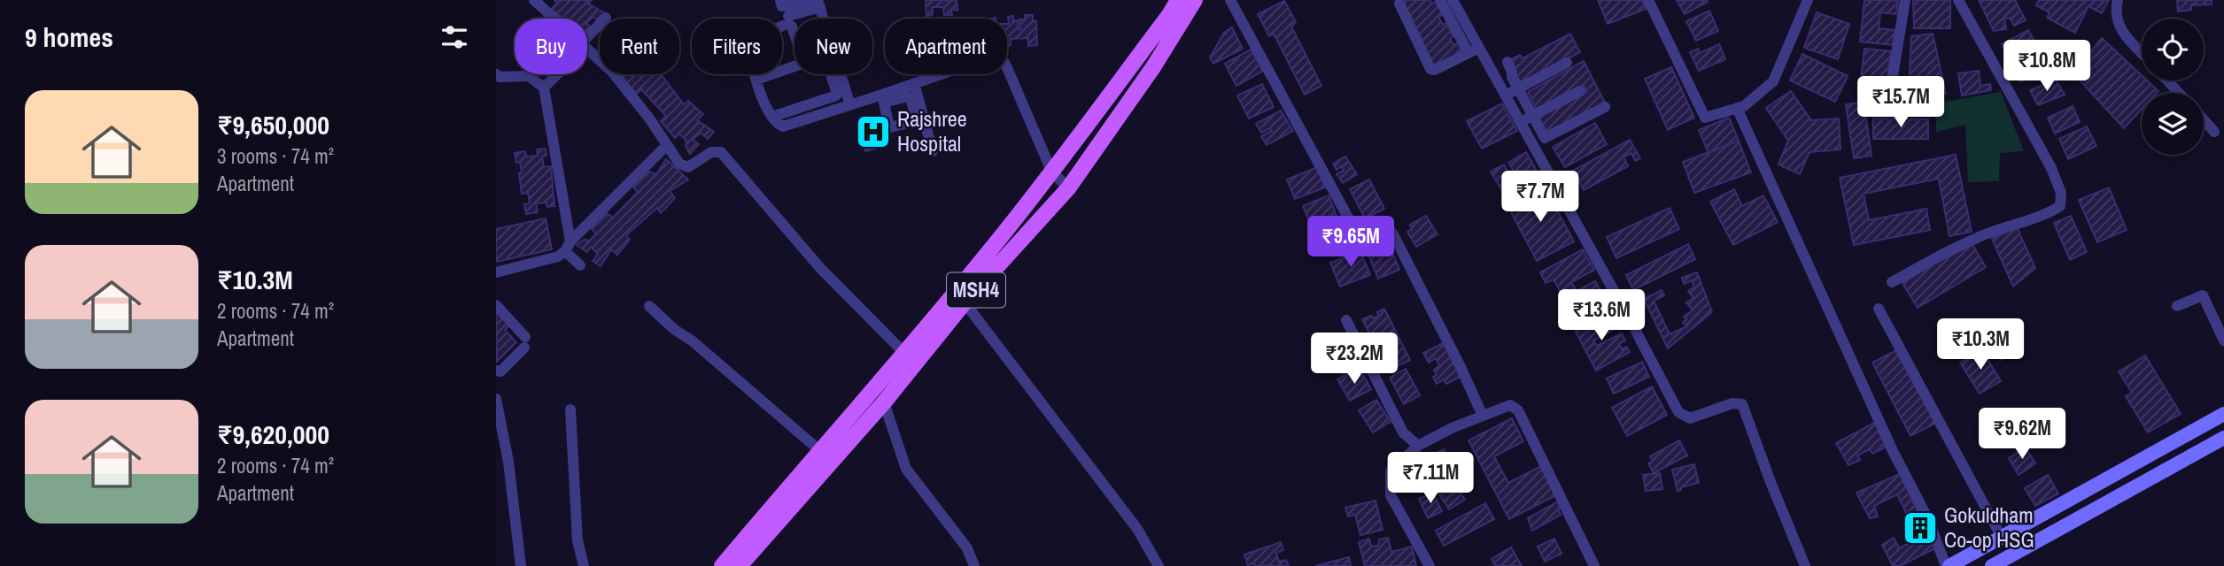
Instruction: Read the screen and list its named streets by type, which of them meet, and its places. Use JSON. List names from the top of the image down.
{
  "streets": {
    "main road": ["MSH4"]
  },
  "places": {
    "hospital": ["Rajshree Hospital"],
    "building": ["Gokuldham Co-op HSG"]
  },
  "page": {
    "heading": "9 homes",
    "chip": [
      "Buy",
      "Rent",
      "Filters",
      "New",
      "Apartment"
    ],
    "price": [
      "₹10.8M",
      "₹15.7M",
      "₹7.7M",
      "₹9.65M",
      "₹13.6M",
      "₹10.3M",
      "₹23.2M",
      "₹9.62M",
      "₹7.11M"
    ],
    "list": [
      {
        "name": "₹9,650,000",
        "note": "3 rooms · 74 m² · Apartment"
      },
      {
        "name": "₹10.3M",
        "note": "2 rooms · 74 m² · Apartment"
      },
      {
        "name": "₹9,620,000",
        "note": "2 rooms · 74 m² · Apartment"
      }
    ]
  }
}
